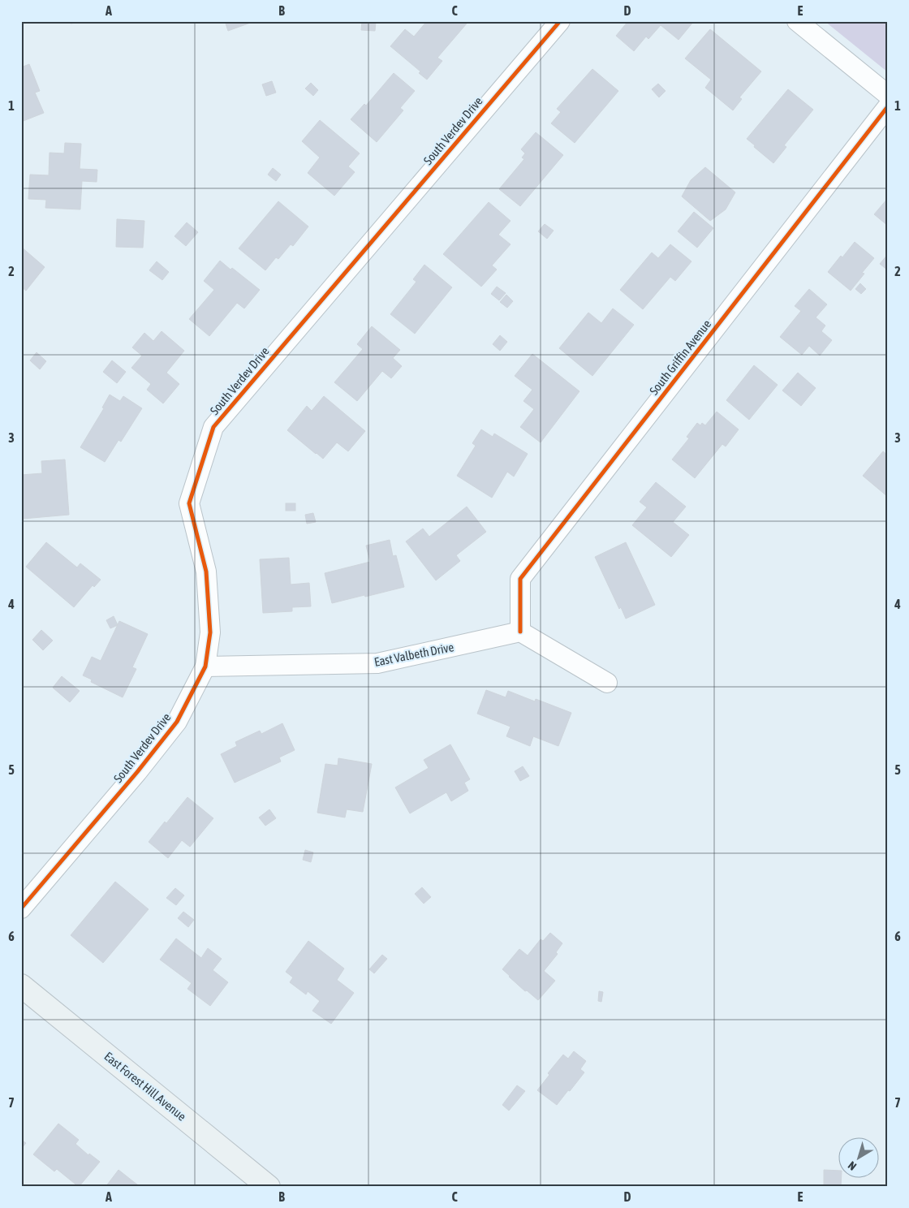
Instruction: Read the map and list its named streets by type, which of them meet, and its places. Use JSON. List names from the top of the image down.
{
  "streets": {
    "street": [
      "South Verdev Drive",
      "South Griffin Avenue",
      "East Valbeth Drive",
      "East Forest Hill Avenue"
    ]
  },
  "crossings": [
    ["South Verdev Drive", "East Valbeth Drive"],
    ["South Griffin Avenue", "East Valbeth Drive"]
  ],
  "north": "bottom left",
  "grid": {
    "columns": [
      "A",
      "B",
      "C",
      "D",
      "E"
    ],
    "rows": [
      "1",
      "2",
      "3",
      "4",
      "5",
      "6",
      "7"
    ]
  }
}
